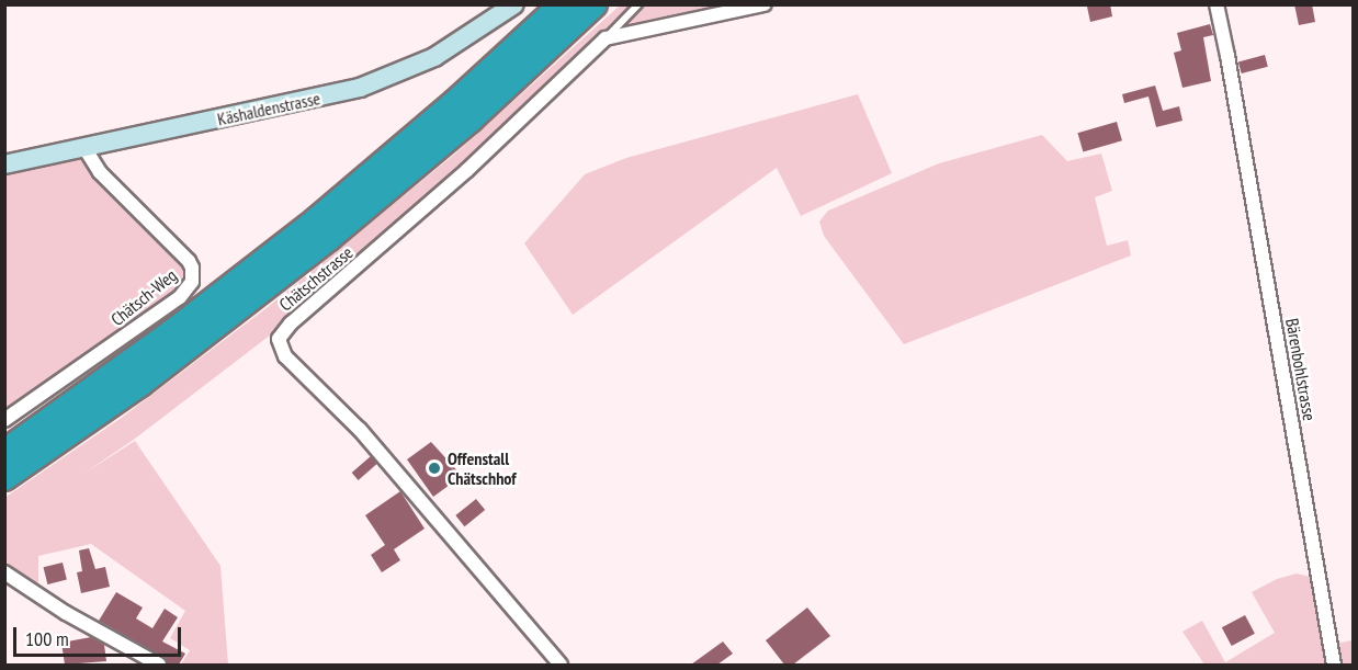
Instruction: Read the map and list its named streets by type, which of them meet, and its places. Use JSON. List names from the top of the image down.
{
  "streets": {
    "street": [
      "Käshaldenstrasse",
      "Chätschstrasse",
      "Chätsch-Weg",
      "Bärenbohlstrasse"
    ]
  },
  "crossings": [
    ["Käshaldenstrasse", "Chätsch-Weg"]
  ],
  "places": ["Offenstall Chätschhof"],
  "scale_bar": "100 m"
}
